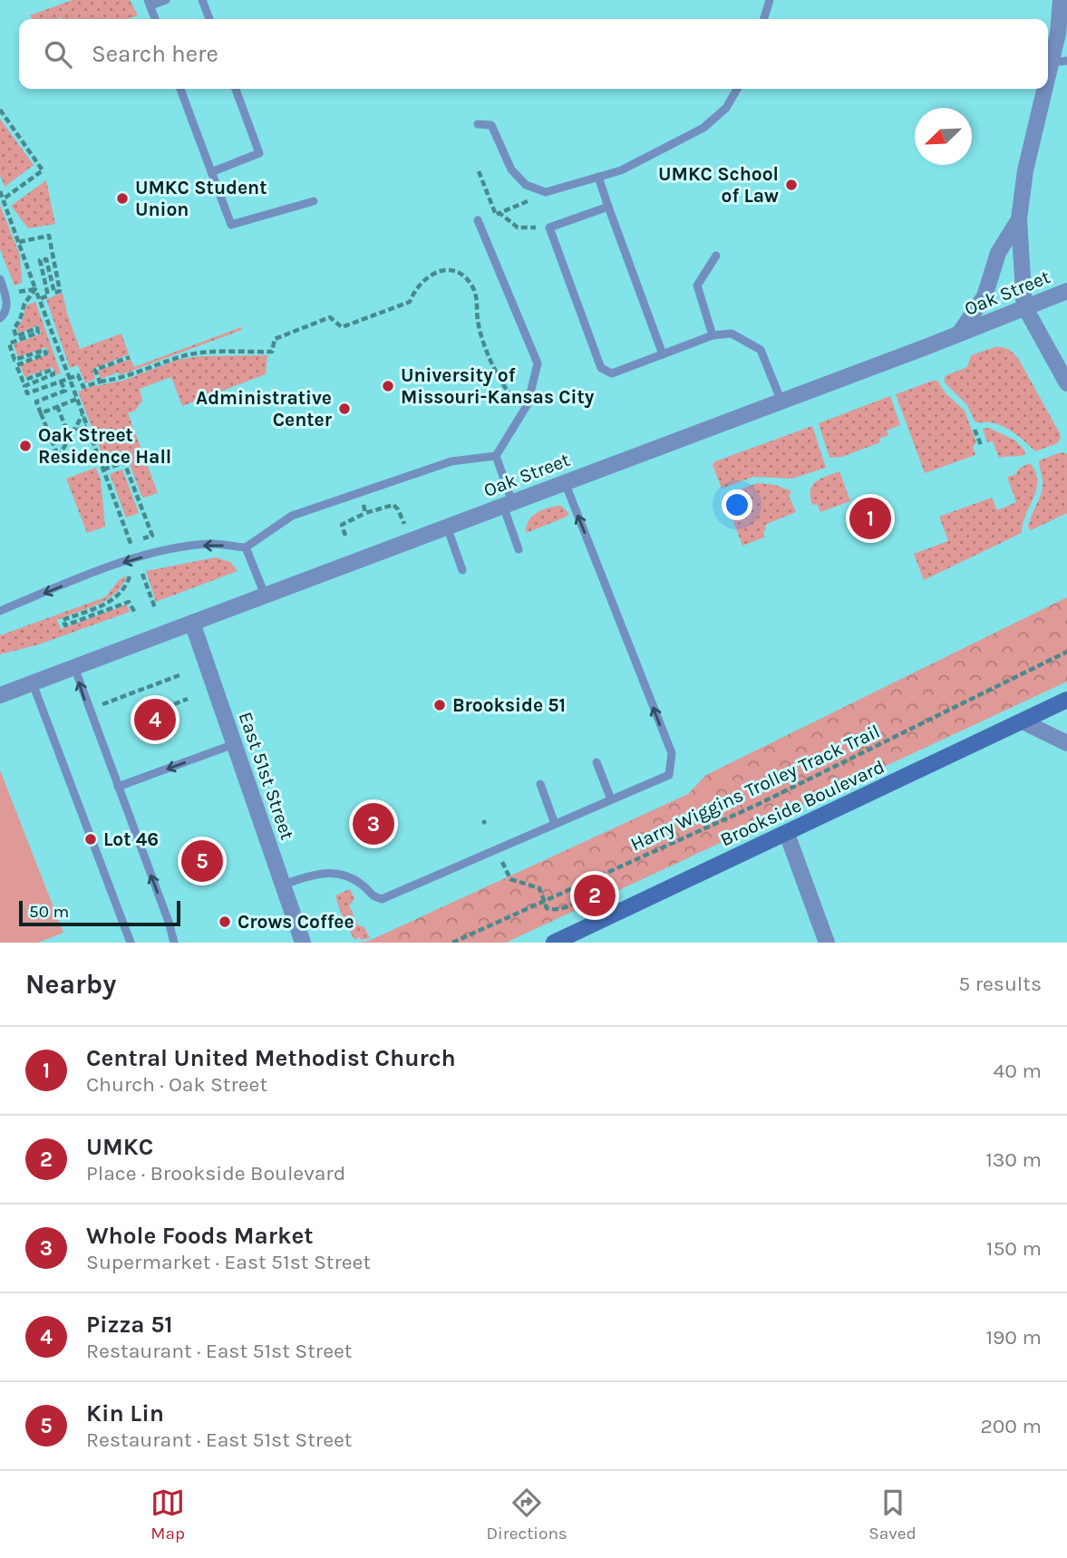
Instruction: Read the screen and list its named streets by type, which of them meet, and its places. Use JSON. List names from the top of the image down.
{
  "streets": {
    "main road": ["Brookside Boulevard"],
    "street": ["Oak Street", "East 51st Street"],
    "path": ["Harry Wiggins Trolley Track Trail"]
  },
  "crossings": [
    ["Oak Street", "East 51st Street"]
  ],
  "places": [
    "UMKC School of Law",
    "UMKC Student Union",
    "University of Missouri-Kansas City",
    "Administrative Center",
    "Oak Street Residence Hall",
    "Brookside 51",
    "Lot 46",
    "Crows Coffee"
  ],
  "scale_bar": "50 m",
  "north": "bottom left",
  "page": {
    "search": "Search here",
    "pins": [
      "1",
      "4",
      "3",
      "5",
      "2"
    ],
    "scale": "50 m",
    "heading": ["Nearby", "5 results"],
    "list": [
      {
        "mark": "1",
        "name": "Central United Methodist Church",
        "note": "Church · Oak Street",
        "value": "40 m"
      },
      {
        "mark": "2",
        "name": "UMKC",
        "note": "Place · Brookside Boulevard",
        "value": "130 m"
      },
      {
        "mark": "3",
        "name": "Whole Foods Market",
        "note": "Supermarket · East 51st Street",
        "value": "150 m"
      },
      {
        "mark": "4",
        "name": "Pizza 51",
        "note": "Restaurant · East 51st Street",
        "value": "190 m"
      },
      {
        "mark": "5",
        "name": "Kin Lin",
        "note": "Restaurant · East 51st Street",
        "value": "200 m"
      }
    ],
    "nav": ["Map", "Directions", "Saved"]
  }
}
